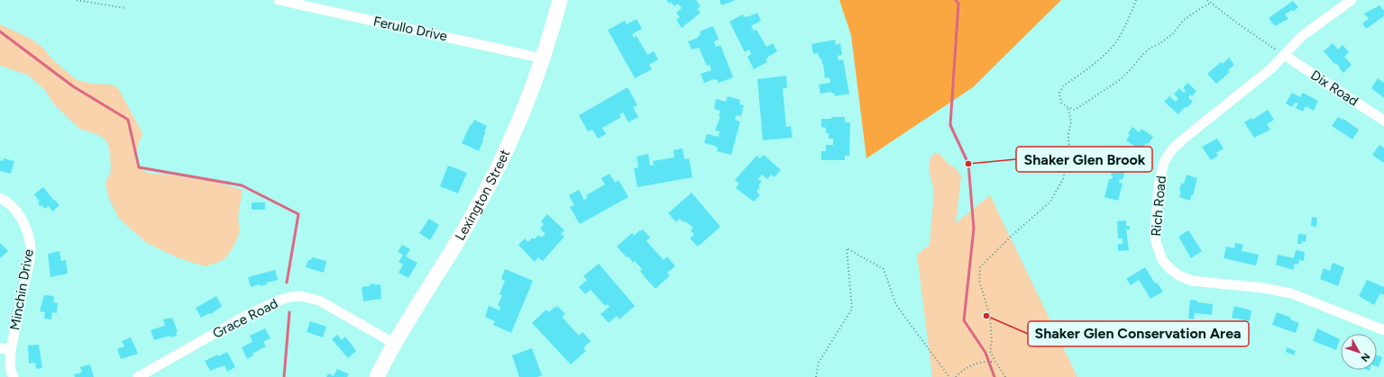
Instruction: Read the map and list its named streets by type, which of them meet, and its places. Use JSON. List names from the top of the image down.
{
  "streets": {
    "main road": ["Lexington Street"],
    "street": [
      "Ferullo Drive",
      "Dix Road",
      "Rich Road",
      "Minchin Drive",
      "Grace Road"
    ]
  },
  "crossings": [
    ["Ferullo Drive", "Lexington Street"],
    ["Dix Road", "Rich Road"],
    ["Lexington Street", "Grace Road"]
  ],
  "places": ["Shaker Glen Brook", "Shaker Glen Conservation Area"],
  "north": "bottom right"
}
